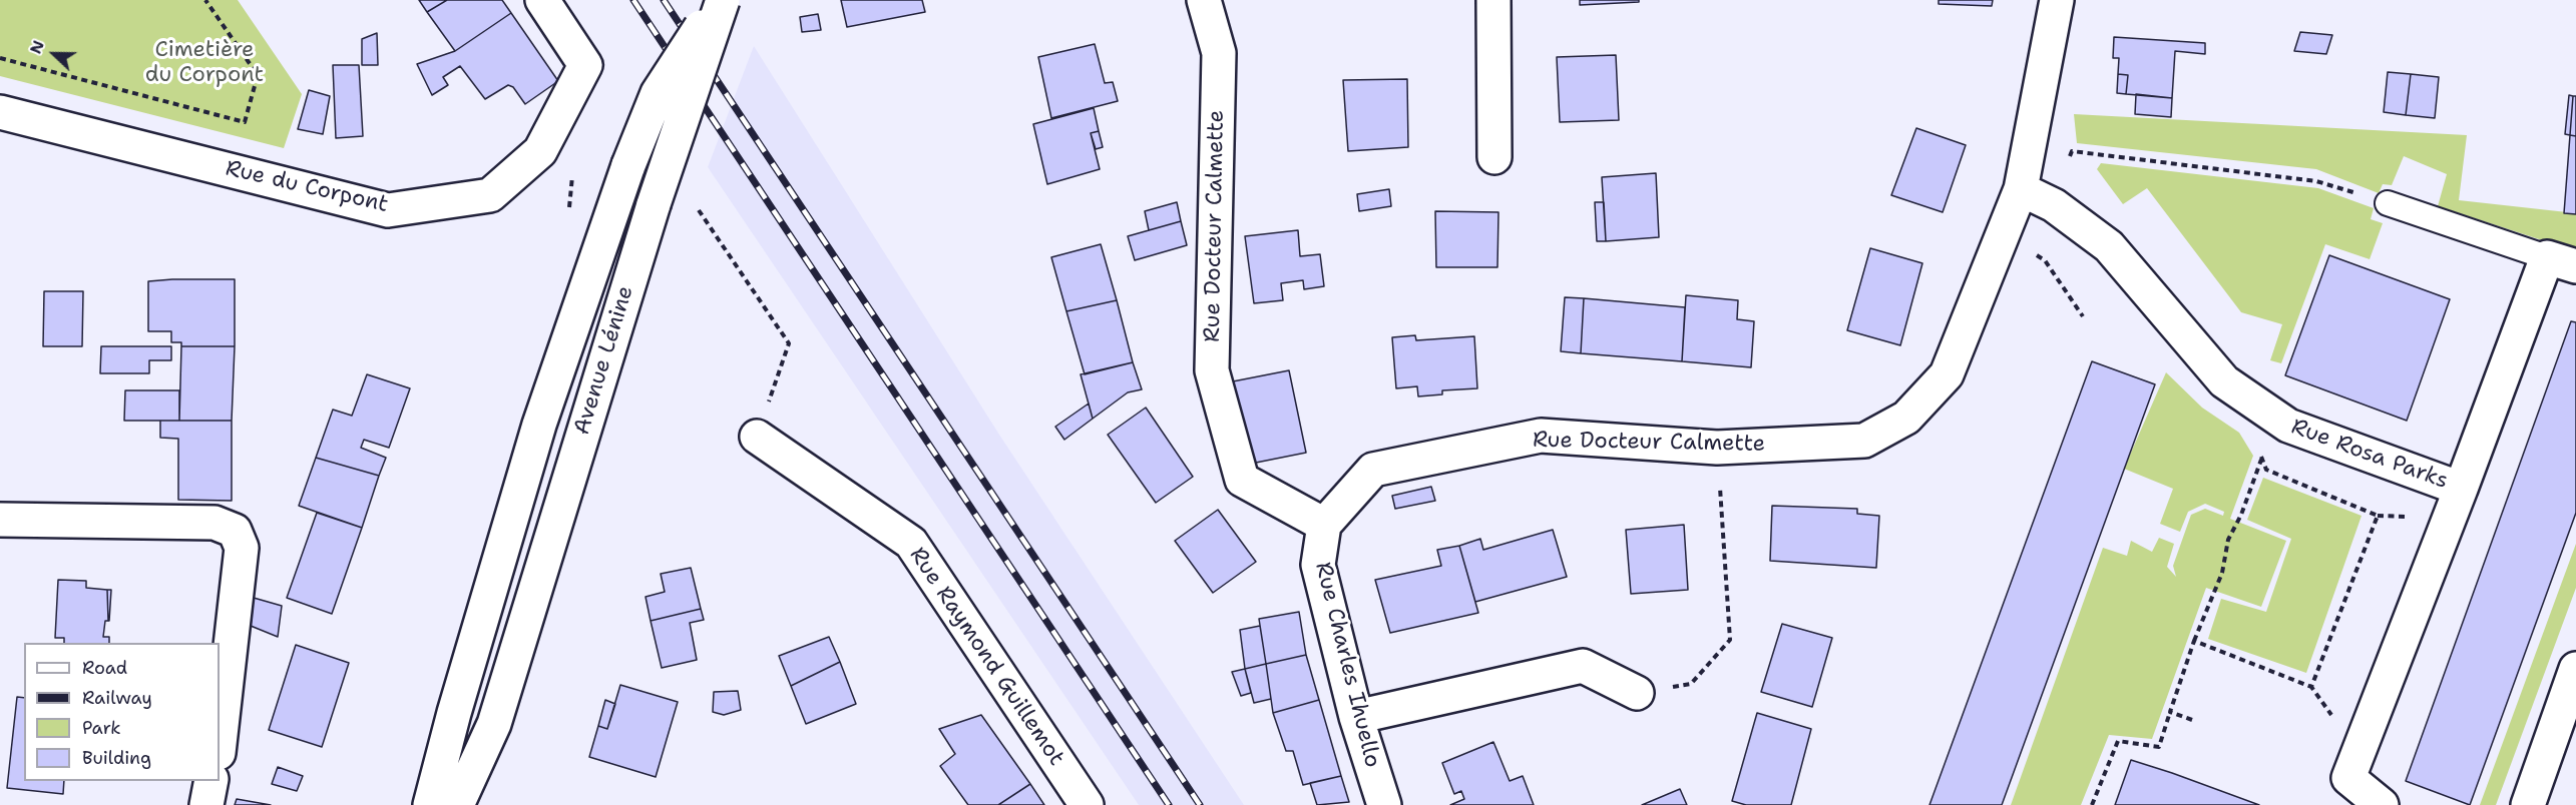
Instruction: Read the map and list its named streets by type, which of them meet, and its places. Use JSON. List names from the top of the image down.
{
  "streets": {
    "street": [
      "Rue du Corpont",
      "Rue Docteur Calmette",
      "Avenue Lénine",
      "Rue Rosa Parks",
      "Rue Raymond Guillemot",
      "Rue Charles Ihuello"
    ]
  },
  "crossings": [
    ["Rue Docteur Calmette", "Rue Rosa Parks"],
    ["Rue Docteur Calmette", "Rue Charles Ihuello"]
  ],
  "parks": ["Cimetière du Corpont"],
  "legend": [
    "Road",
    "Railway",
    "Park",
    "Building"
  ],
  "north": "left"
}
